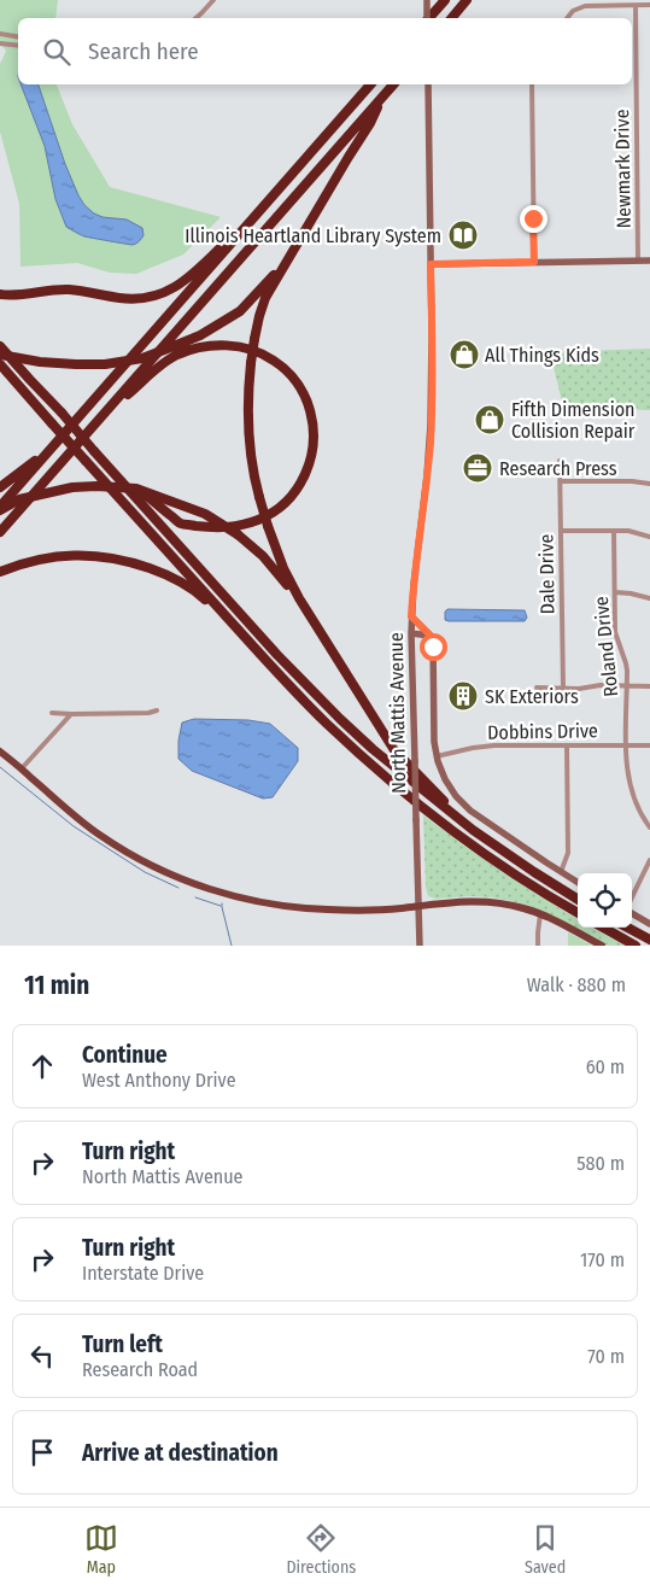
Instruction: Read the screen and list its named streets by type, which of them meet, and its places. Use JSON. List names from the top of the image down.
{
  "streets": {
    "street": [
      "Newmark Drive",
      "Dale Drive",
      "Roland Drive",
      "North Mattis Avenue",
      "Dobbins Drive"
    ]
  },
  "crossings": [
    ["Roland Drive", "Dobbins Drive"]
  ],
  "places": {
    "library": ["Illinois Heartland Library System"],
    "shop": ["All Things Kids", "Fifth Dimension Collision Repair"],
    "office": ["Research Press"],
    "building": ["SK Exteriors"]
  },
  "page": {
    "search": "Search here",
    "heading": ["11 min", "Walk · 880 m"],
    "list": [
      ["Continue", "West Anthony Drive", "60 m"],
      ["Turn right", "North Mattis Avenue", "580 m"],
      ["Turn right", "Interstate Drive", "170 m"],
      ["Turn left", "Research Road", "70 m"],
      "Arrive at destination"
    ],
    "nav": ["Map", "Directions", "Saved"]
  }
}
